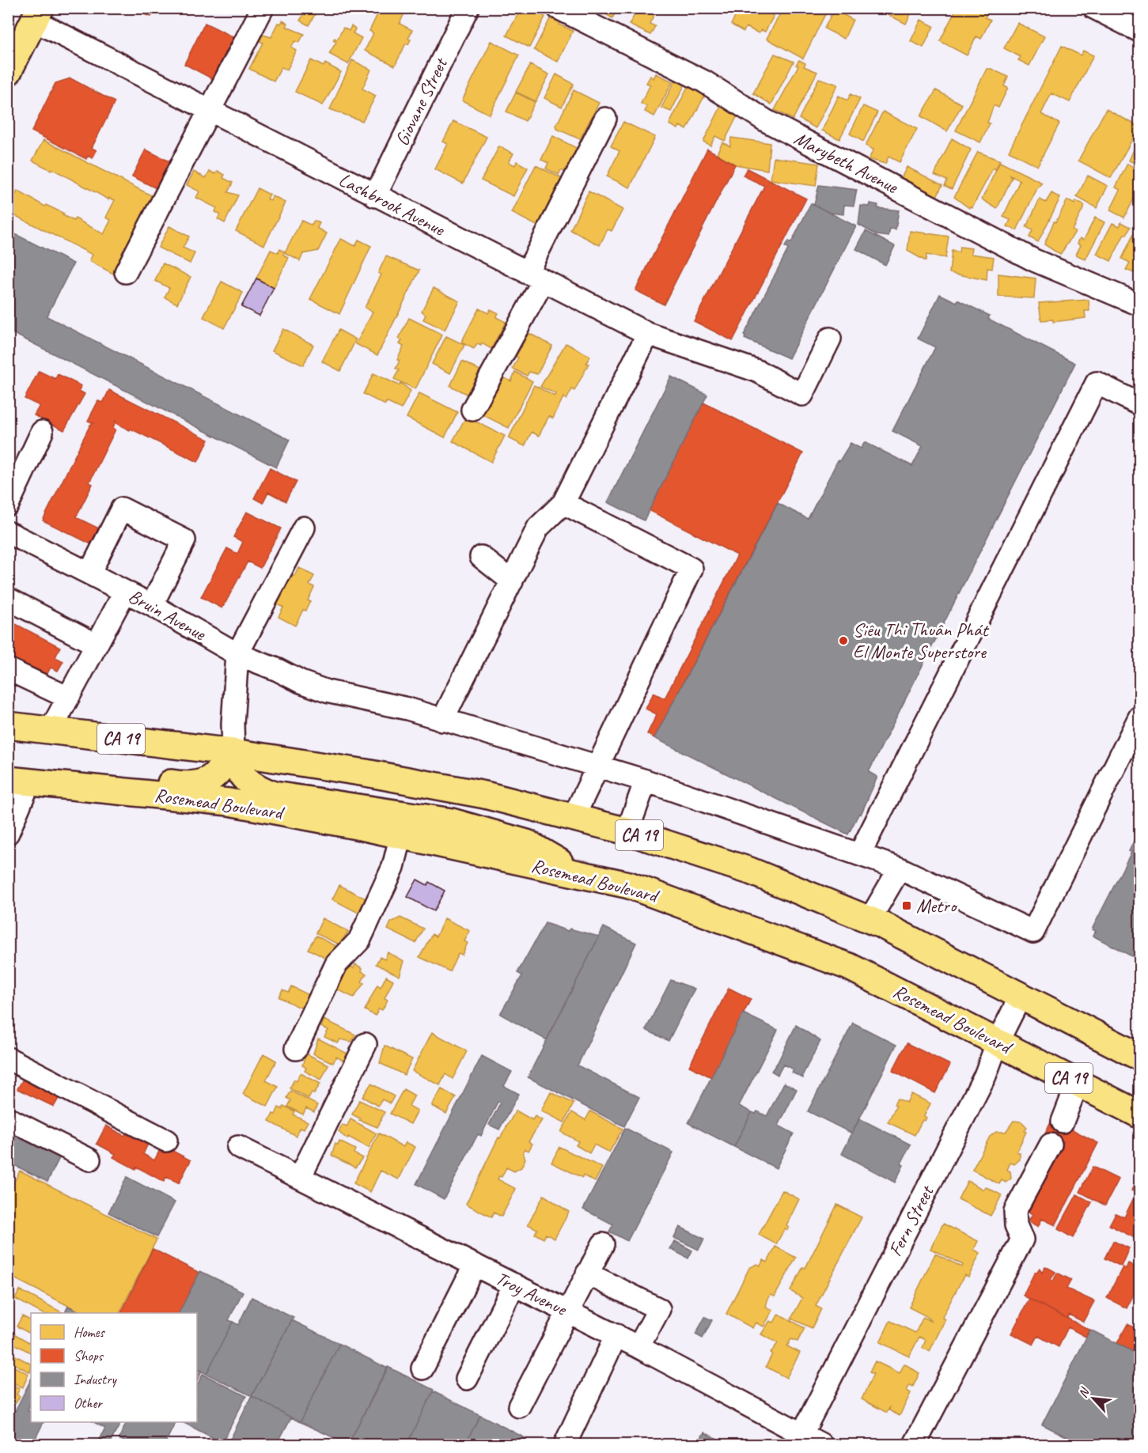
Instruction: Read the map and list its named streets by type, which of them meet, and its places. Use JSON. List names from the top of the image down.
{
  "streets": {
    "main road": ["CA 19", "Rosemead Boulevard"],
    "street": [
      "Giovane Street",
      "Marybeth Avenue",
      "Lashbrook Avenue",
      "Bruin Avenue",
      "Fern Street",
      "Troy Avenue"
    ]
  },
  "crossings": [
    ["Giovane Street", "Lashbrook Avenue"],
    ["CA 19", "Fern Street"],
    ["Rosemead Boulevard", "Fern Street"],
    ["Fern Street", "Troy Avenue"]
  ],
  "places": {
    "other": ["Siêu Thi Thuân Phát El Monte Superstore"],
    "transit": ["Metro"]
  },
  "legend": [
    "Homes",
    "Shops",
    "Industry",
    "Other"
  ],
  "north": "top left"
}
